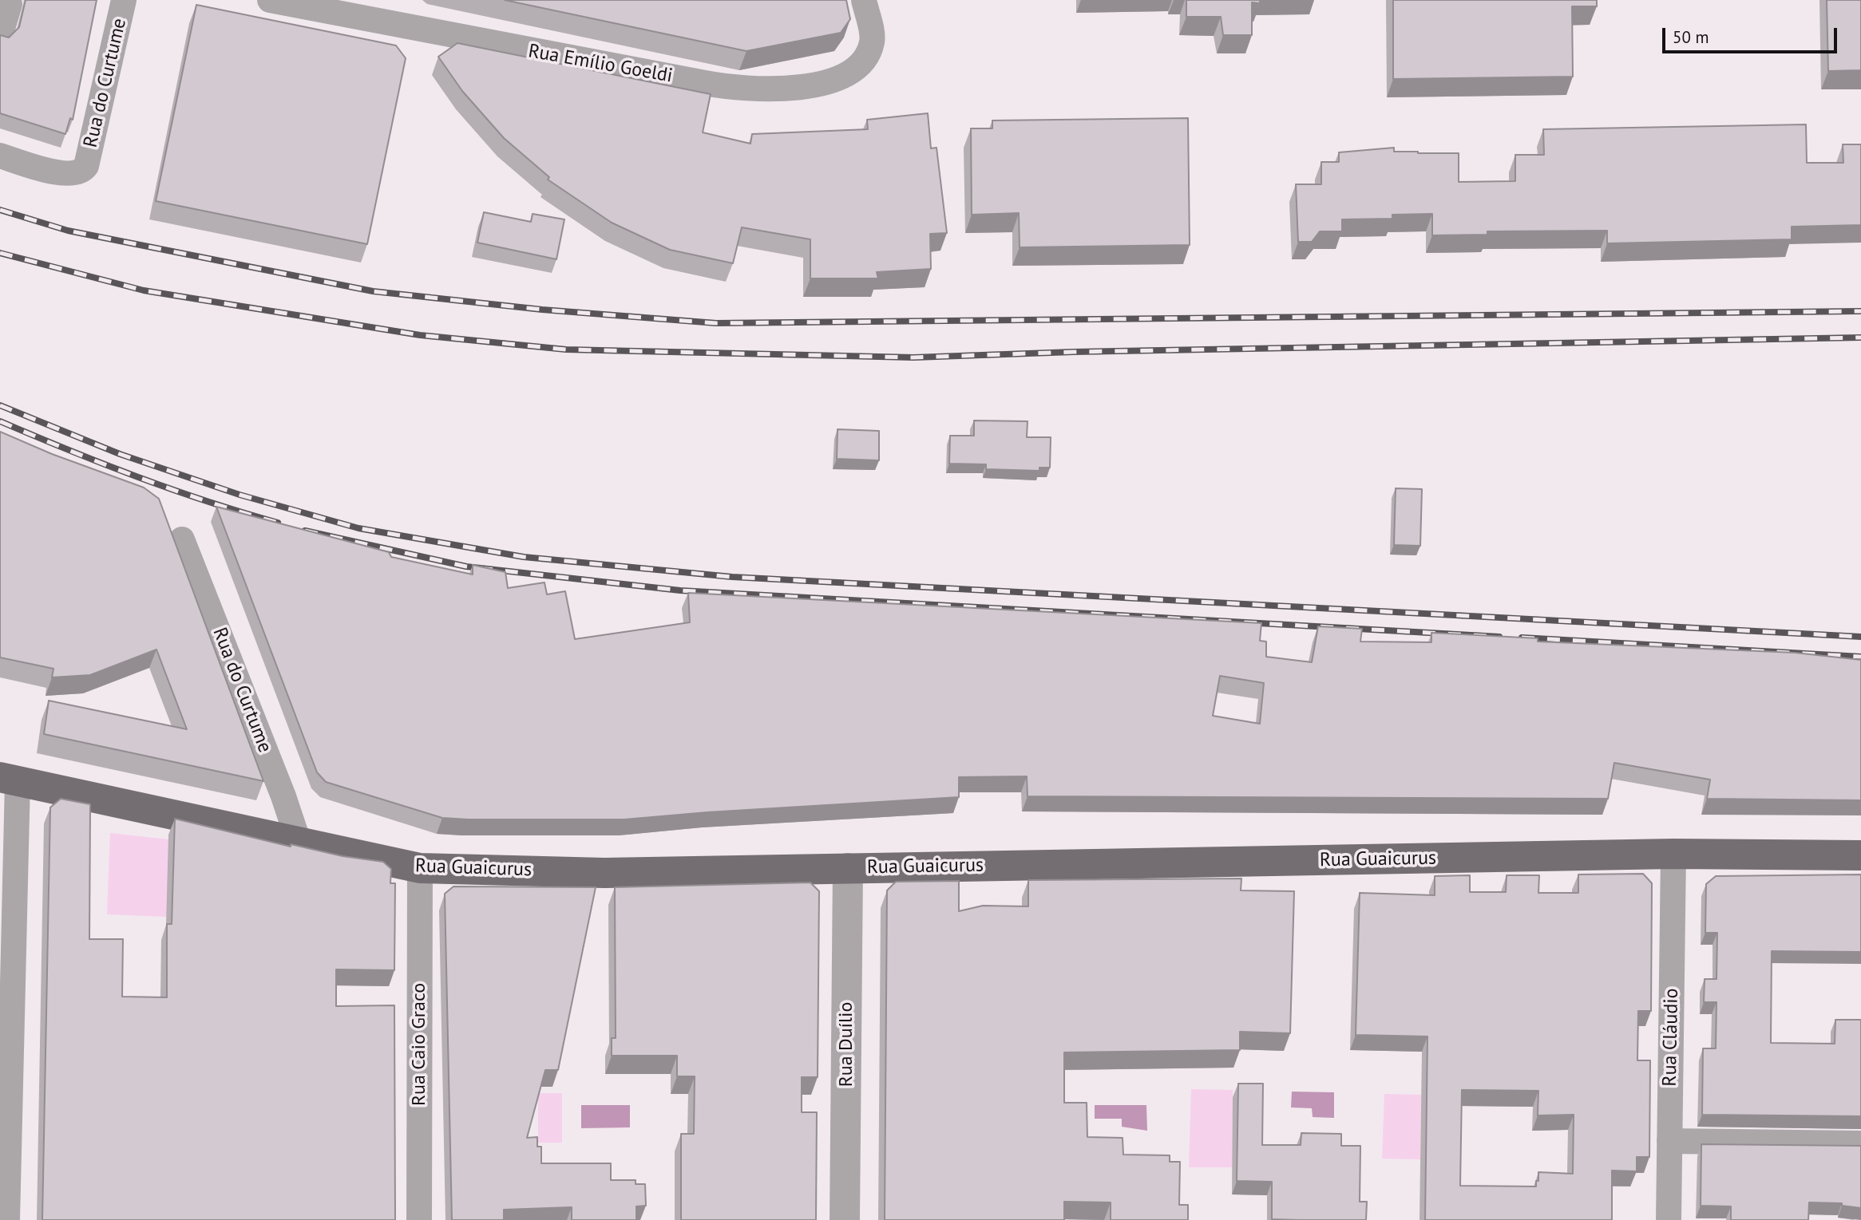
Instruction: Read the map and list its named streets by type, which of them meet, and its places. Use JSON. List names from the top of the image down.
{
  "streets": {
    "main road": ["Rua Guaicurus"],
    "street": [
      "Rua Emílio Goeldi",
      "Rua do Curtume",
      "Rua Cláudio",
      "Rua Caio Graco",
      "Rua Duílio"
    ]
  },
  "crossings": [
    ["Rua do Curtume", "Rua Guaicurus"],
    ["Rua Guaicurus", "Rua Cláudio"],
    ["Rua Guaicurus", "Rua Caio Graco"],
    ["Rua Guaicurus", "Rua Duílio"]
  ],
  "scale_bar": "50 m"
}
